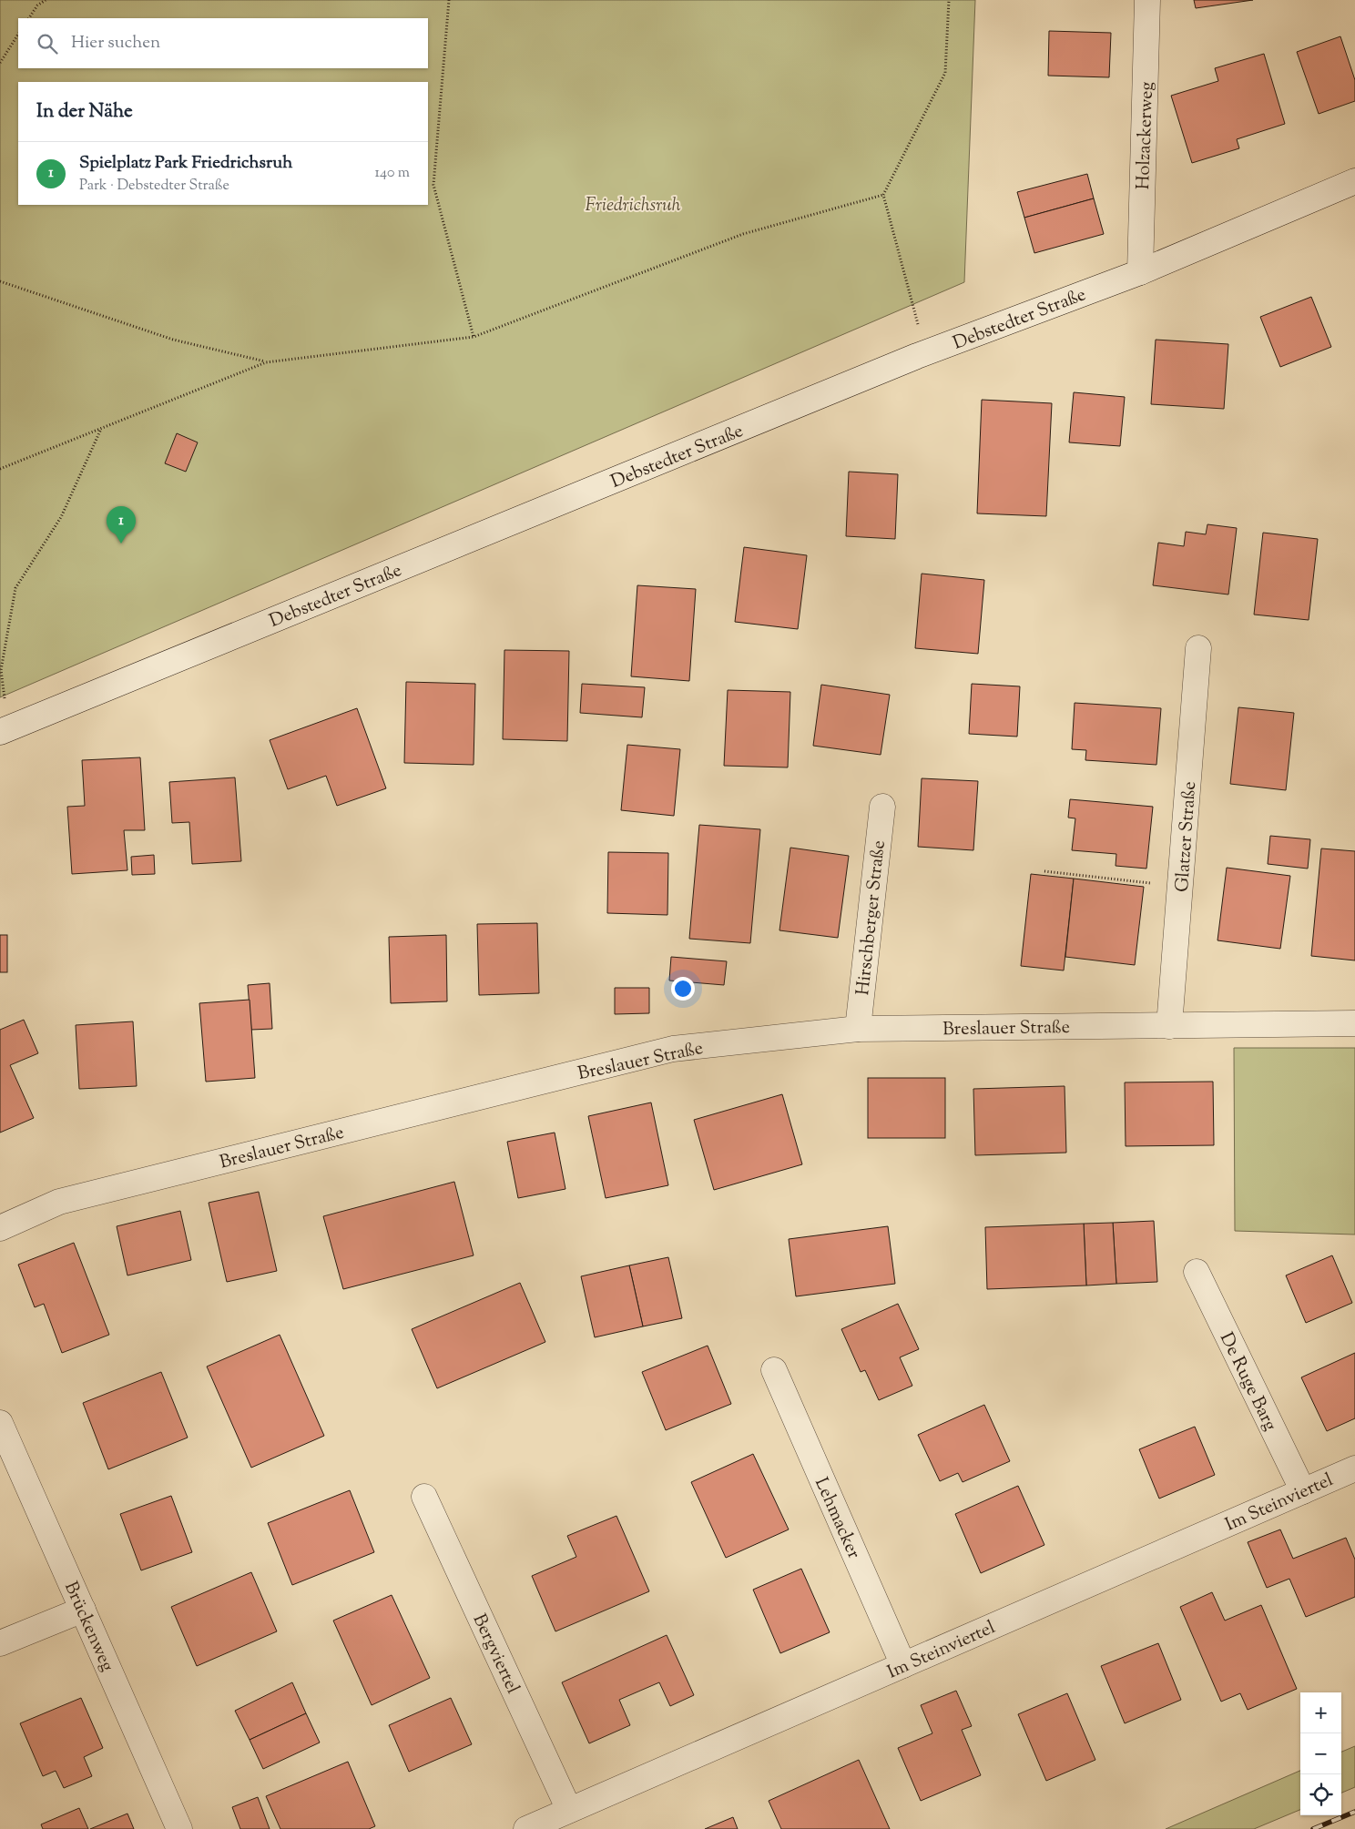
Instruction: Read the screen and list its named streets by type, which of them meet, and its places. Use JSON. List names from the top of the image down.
{
  "streets": {
    "street": [
      "Holzackerweg",
      "Debstedter Straße",
      "Glatzer Straße",
      "Hirschberger Straße",
      "Breslauer Straße",
      "De Ruge Barg",
      "Im Steinviertel",
      "Lehmacker",
      "Brückenweg",
      "Bergviertel"
    ]
  },
  "crossings": [
    ["Holzackerweg", "Debstedter Straße"],
    ["Glatzer Straße", "Breslauer Straße"],
    ["Hirschberger Straße", "Breslauer Straße"],
    ["De Ruge Barg", "Im Steinviertel"],
    ["Im Steinviertel", "Lehmacker"],
    ["Im Steinviertel", "Bergviertel"]
  ],
  "parks": ["Friedrichsruh"],
  "page": {
    "search": "Hier suchen",
    "heading": "In der Nähe",
    "list": [
      {
        "mark": "1",
        "name": "Spielplatz Park Friedrichsruh",
        "note": "Park · Debstedter Straße",
        "value": "140 m"
      }
    ],
    "pins": "1",
    "map_buttons": ["+", "−"]
  }
}
